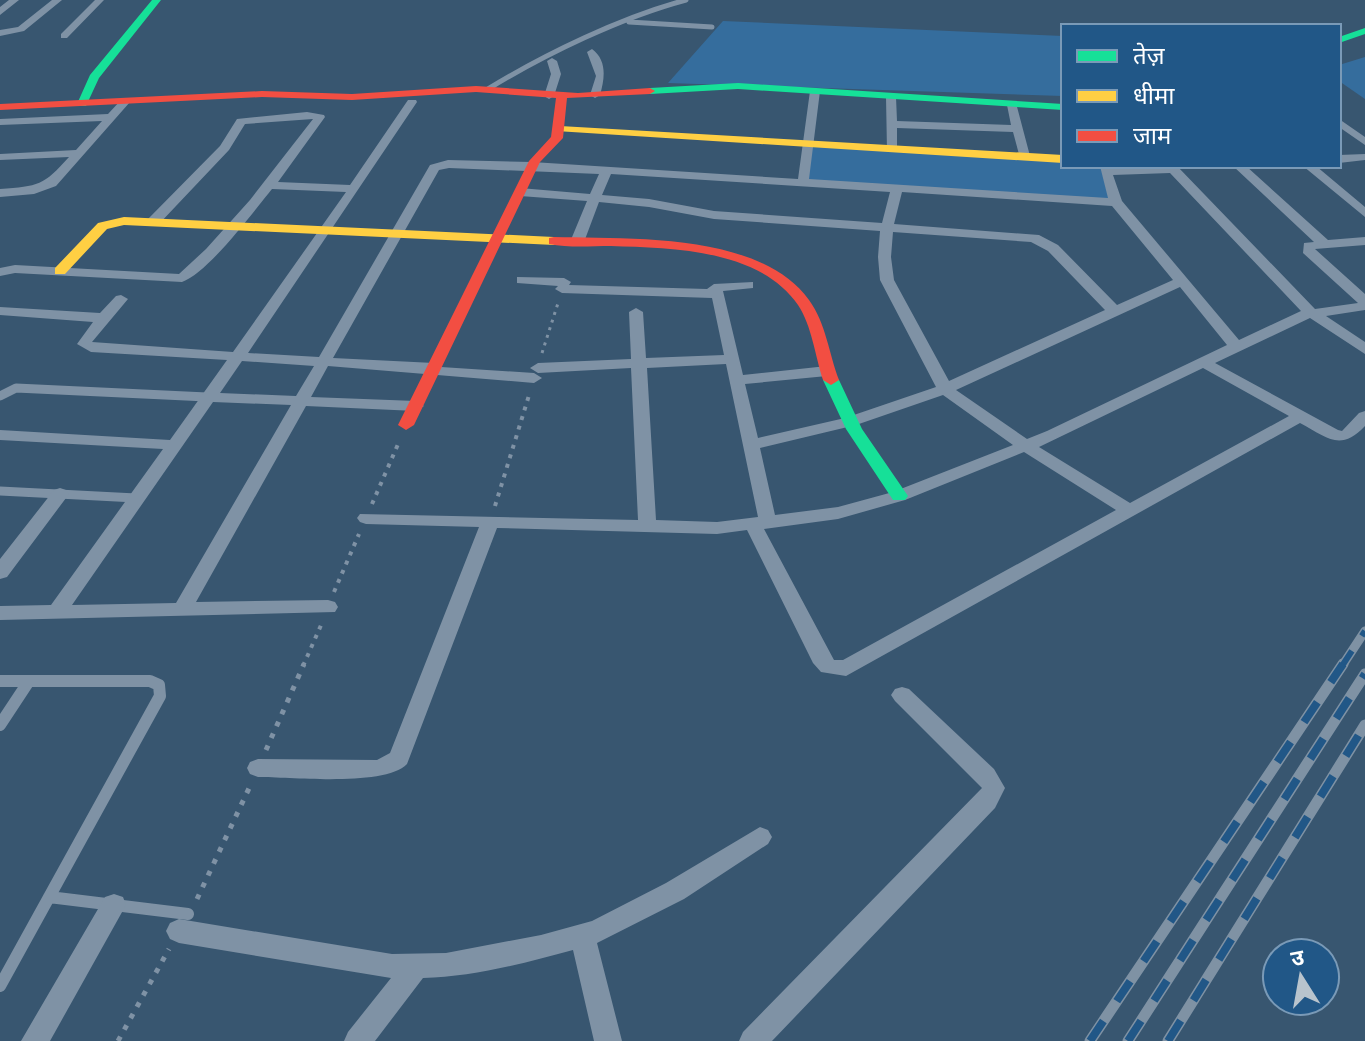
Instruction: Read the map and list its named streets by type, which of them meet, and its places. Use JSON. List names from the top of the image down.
{
  "legend": ["तेज़", "धीमा", "जाम"],
  "north": "top"
}
